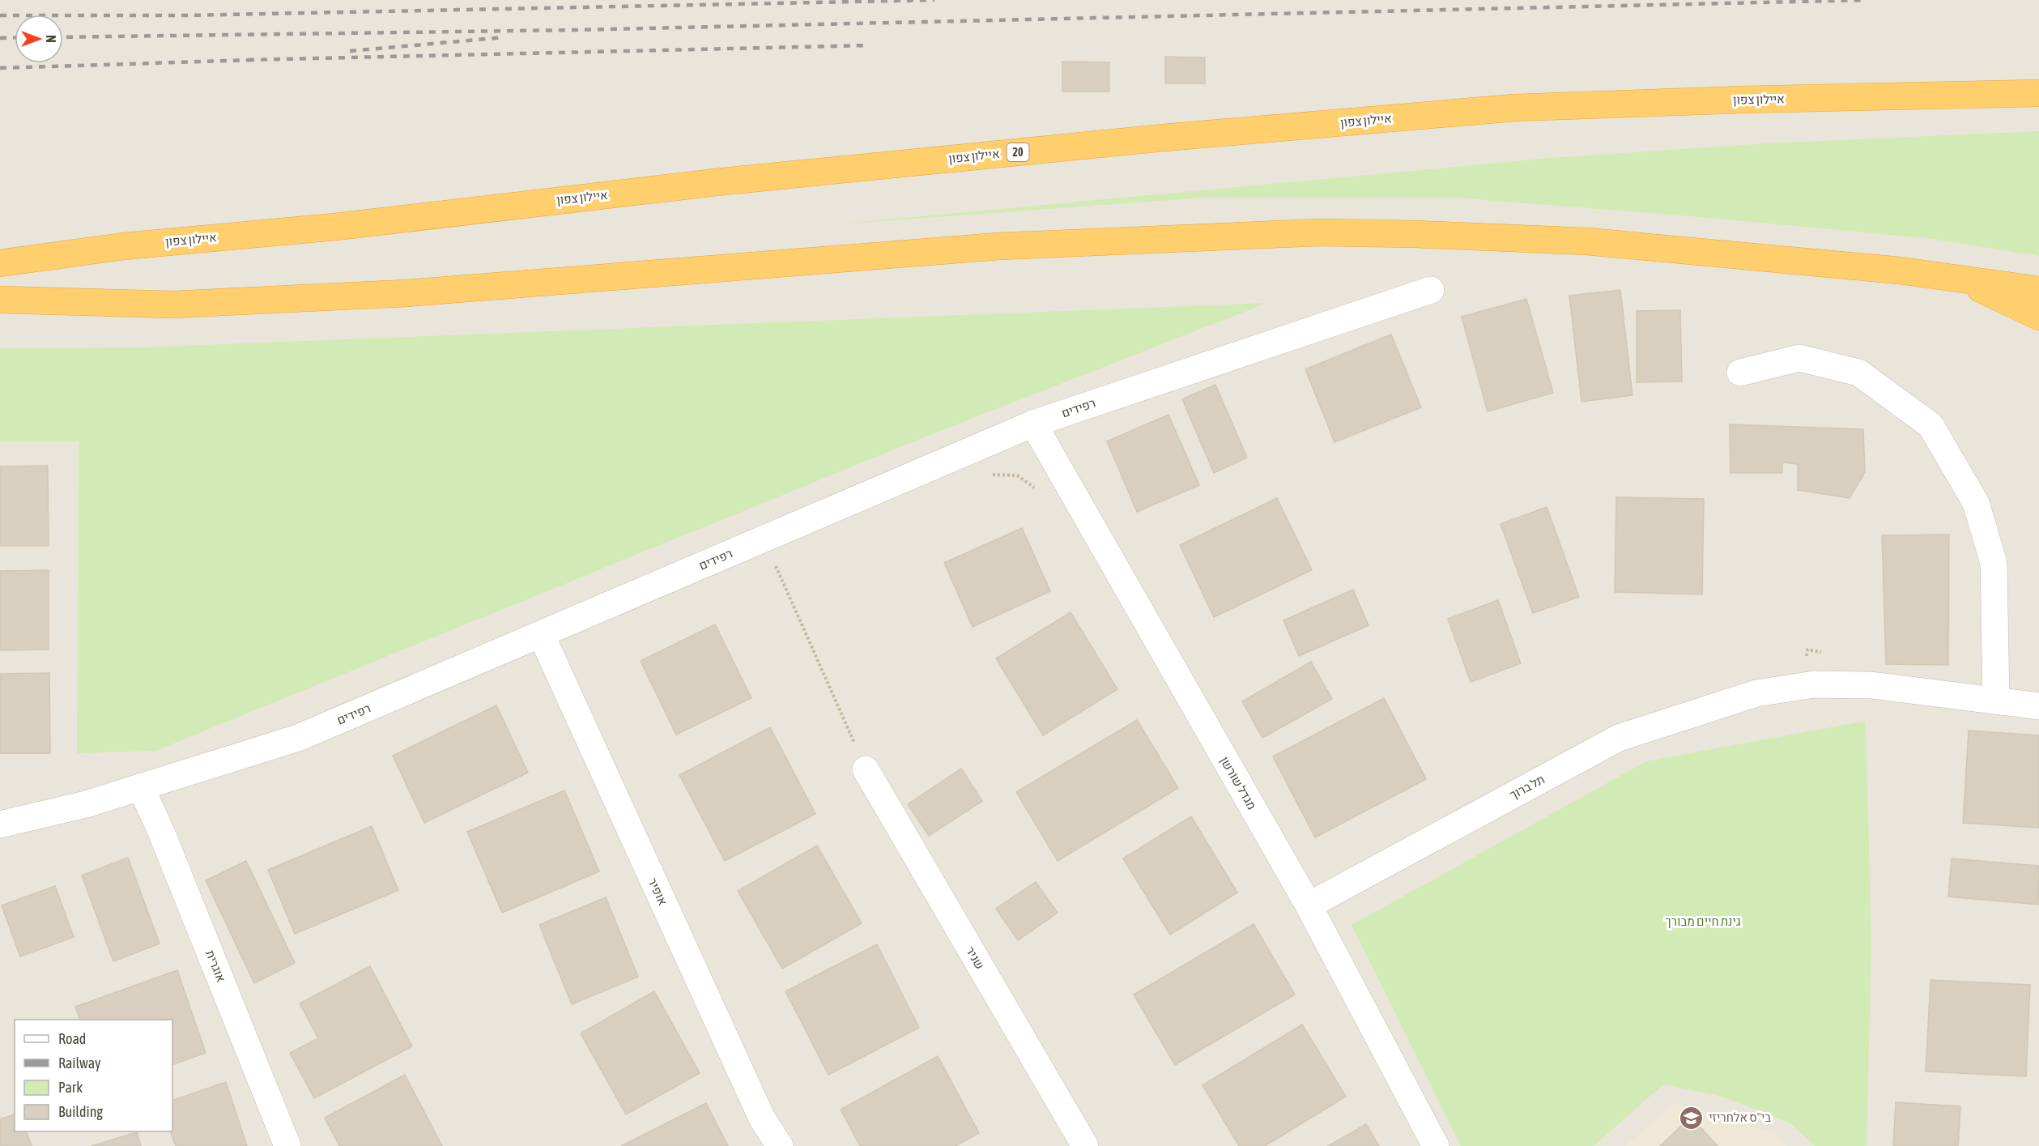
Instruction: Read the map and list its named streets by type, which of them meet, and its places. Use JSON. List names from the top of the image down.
{
  "streets": {
    "highway": ["איילון צפון", "20"],
    "street": [
      "רפידים",
      "מגדל שורשן",
      "תל ברוך",
      "אופיר",
      "שניר",
      "אוגרית"
    ]
  },
  "crossings": [
    ["רפידים", "מגדל שורשן"],
    ["רפידים", "אופיר"],
    ["רפידים", "אוגרית"],
    ["מגדל שורשן", "תל ברוך"]
  ],
  "parks": ["גינת חיים מבורך"],
  "places": {
    "school or university": ["בי\"ס אלחריזי"]
  },
  "legend": [
    "Road",
    "Railway",
    "Park",
    "Building"
  ],
  "north": "right"
}
